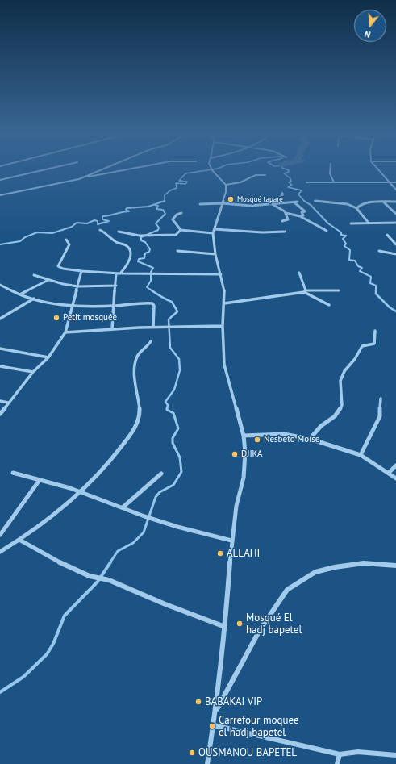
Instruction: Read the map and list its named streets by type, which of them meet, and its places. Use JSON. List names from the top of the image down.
{
  "places": [
    "Mosqué tapare",
    "Petit mosquée",
    "Nesbeto Moise",
    "DJIKA",
    "ALLAHI",
    "Mosqué El hadj bapetel",
    "BABAKAI VIP",
    "Carrefour moquee el hadj bapetel",
    "OUSMANOU BAPETEL"
  ],
  "north": "bottom"
}
